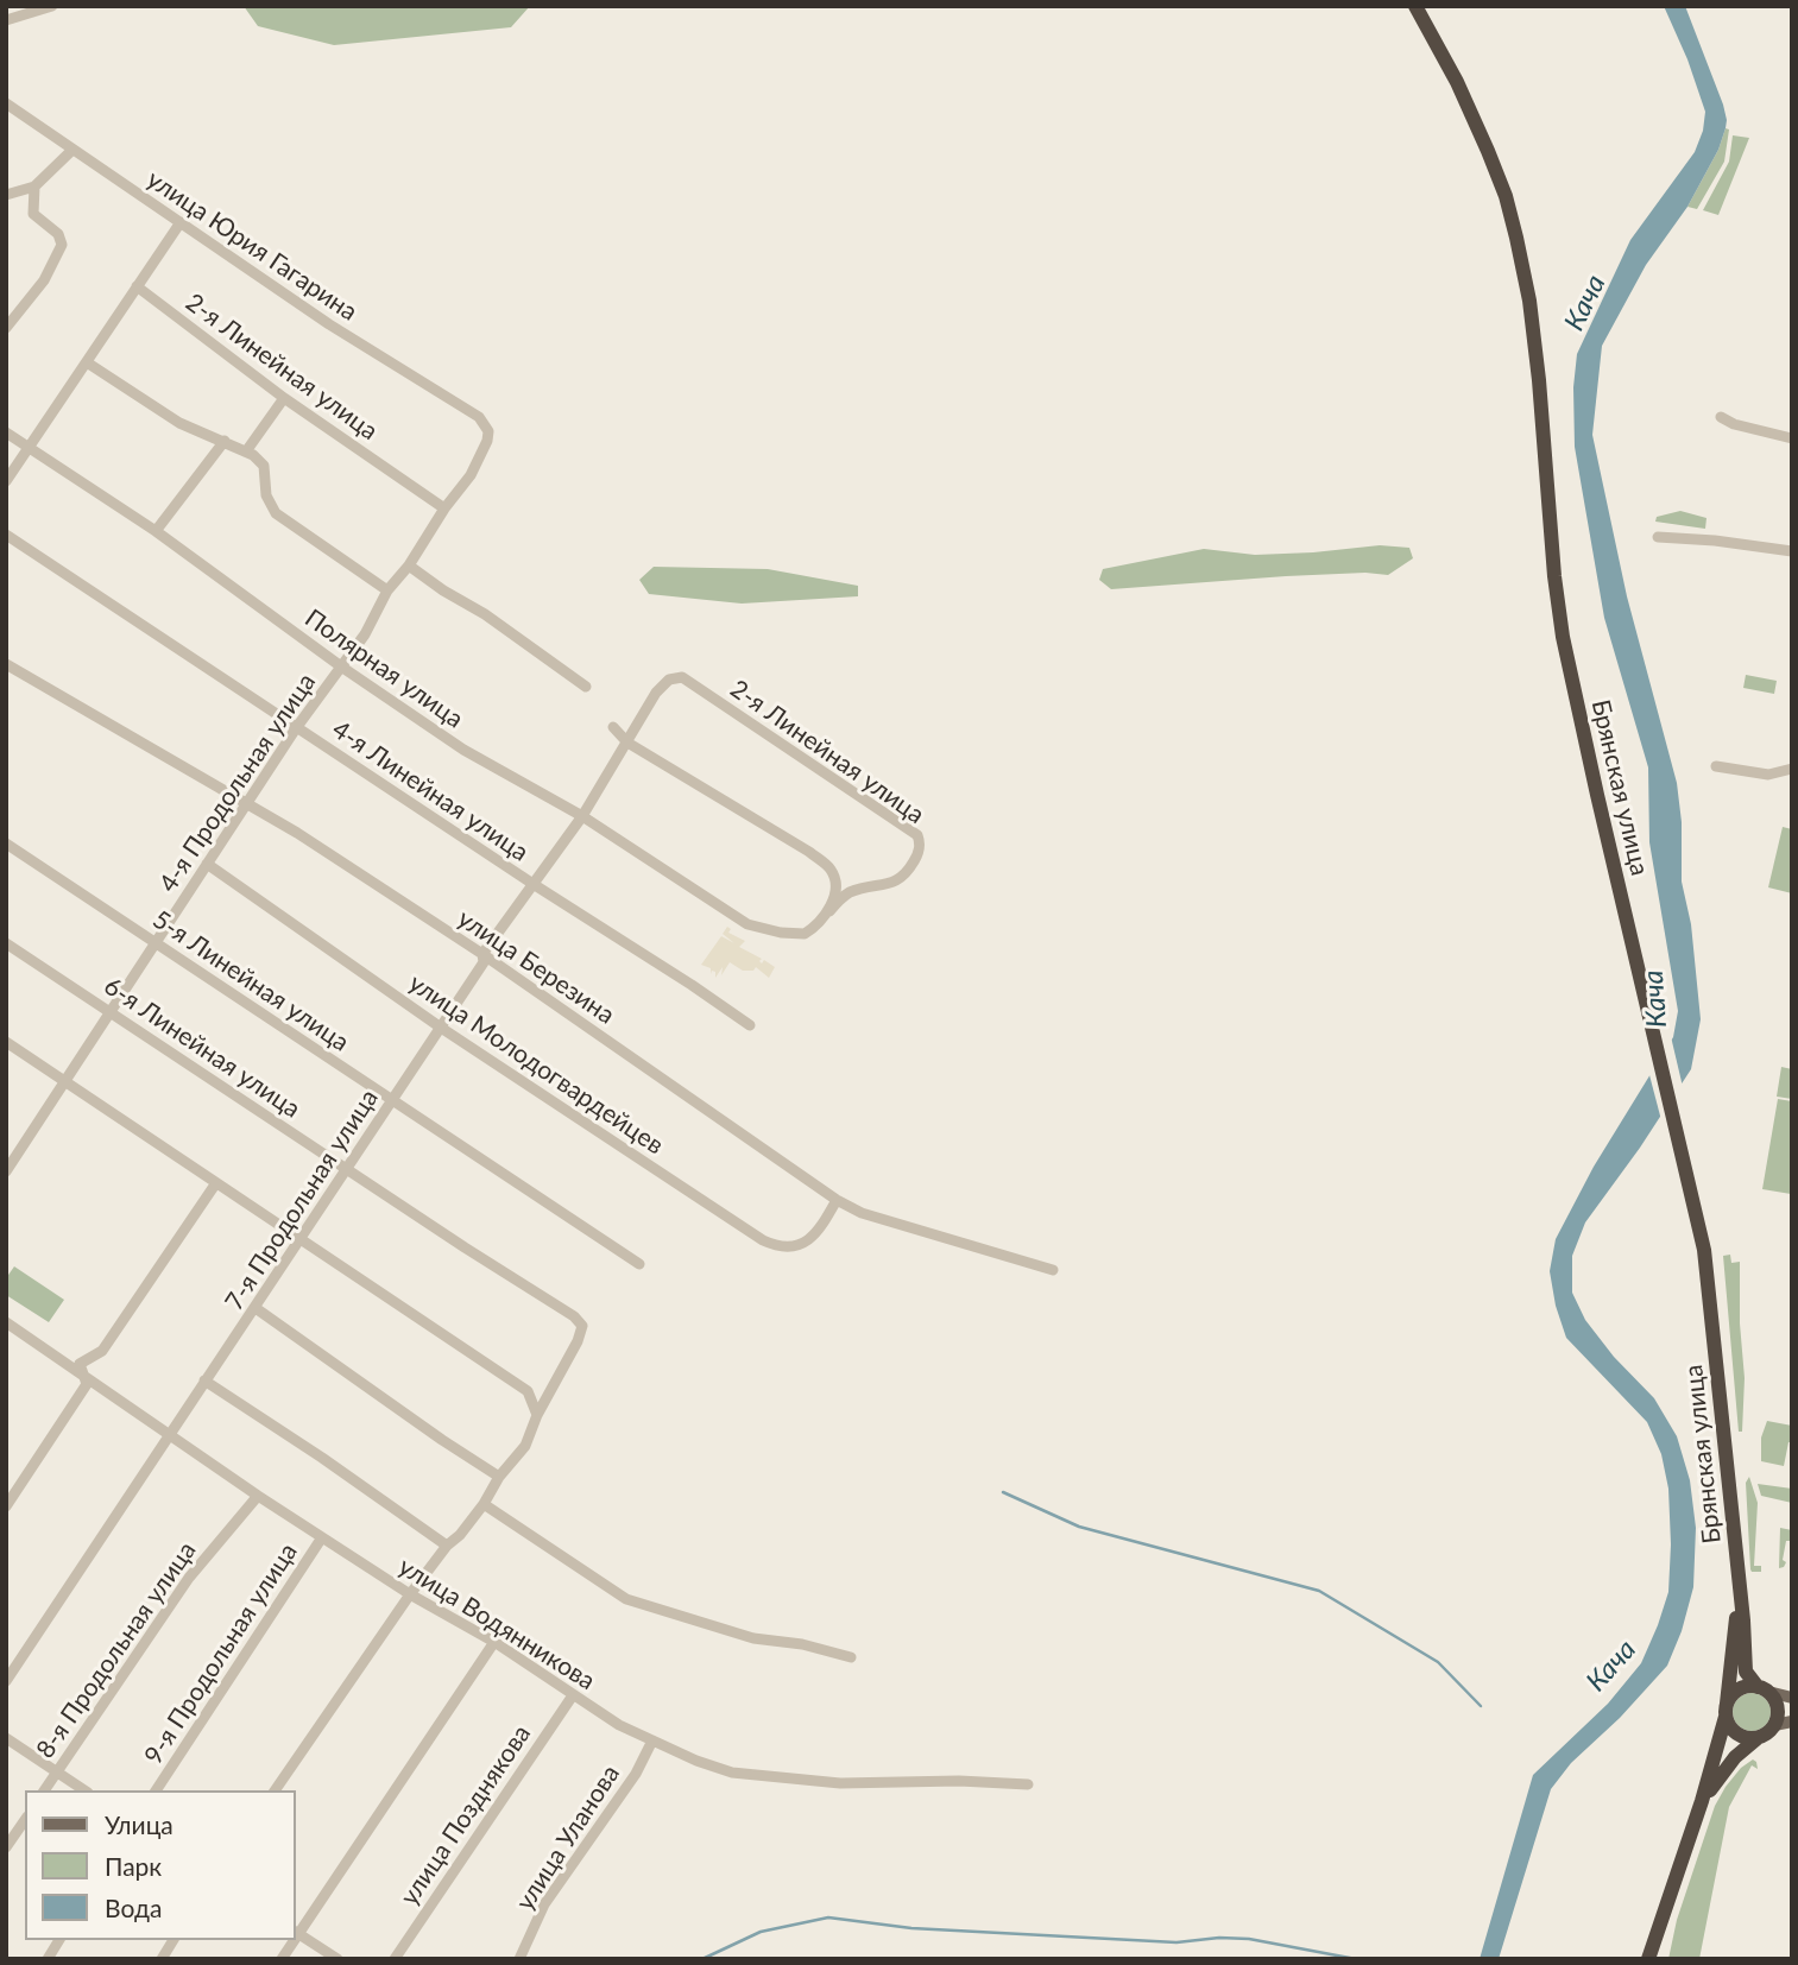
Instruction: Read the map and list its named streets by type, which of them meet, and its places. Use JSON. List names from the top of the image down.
{
  "streets": {
    "highway": ["Брянская улица"],
    "street": [
      "улица Юрия Гагарина",
      "2-я Линейная улица",
      "Полярная улица",
      "4-я Продольная улица",
      "4-я Линейная улица",
      "улица Березина",
      "5-я Линейная улица",
      "6-я Линейная улица",
      "улица Молодогвардейцев",
      "7-я Продольная улица",
      "улица Водянникова",
      "8-я Продольная улица",
      "9-я Продольная улица",
      "улица Позднякова",
      "улица Уланова"
    ]
  },
  "crossings": [
    ["улица Юрия Гагарина", "4-я Продольная улица"],
    ["2-я Линейная улица", "Полярная улица"],
    ["2-я Линейная улица", "4-я Продольная улица"],
    ["2-я Линейная улица", "7-я Продольная улица"],
    ["Полярная улица", "4-я Продольная улица"],
    ["Полярная улица", "7-я Продольная улица"],
    ["4-я Продольная улица", "4-я Линейная улица"],
    ["4-я Продольная улица", "улица Березина"],
    ["4-я Продольная улица", "5-я Линейная улица"],
    ["4-я Продольная улица", "6-я Линейная улица"],
    ["4-я Продольная улица", "улица Молодогвардейцев"],
    ["4-я Линейная улица", "7-я Продольная улица"],
    ["улица Березина", "улица Молодогвардейцев"],
    ["улица Березина", "7-я Продольная улица"],
    ["5-я Линейная улица", "7-я Продольная улица"],
    ["6-я Линейная улица", "7-я Продольная улица"],
    ["улица Молодогвардейцев", "7-я Продольная улица"],
    ["7-я Продольная улица", "улица Водянникова"],
    ["улица Водянникова", "8-я Продольная улица"],
    ["улица Водянникова", "9-я Продольная улица"],
    ["улица Водянникова", "улица Позднякова"],
    ["улица Водянникова", "улица Уланова"]
  ],
  "water": ["Кача"],
  "legend": ["Улица", "Парк", "Вода"]
}
